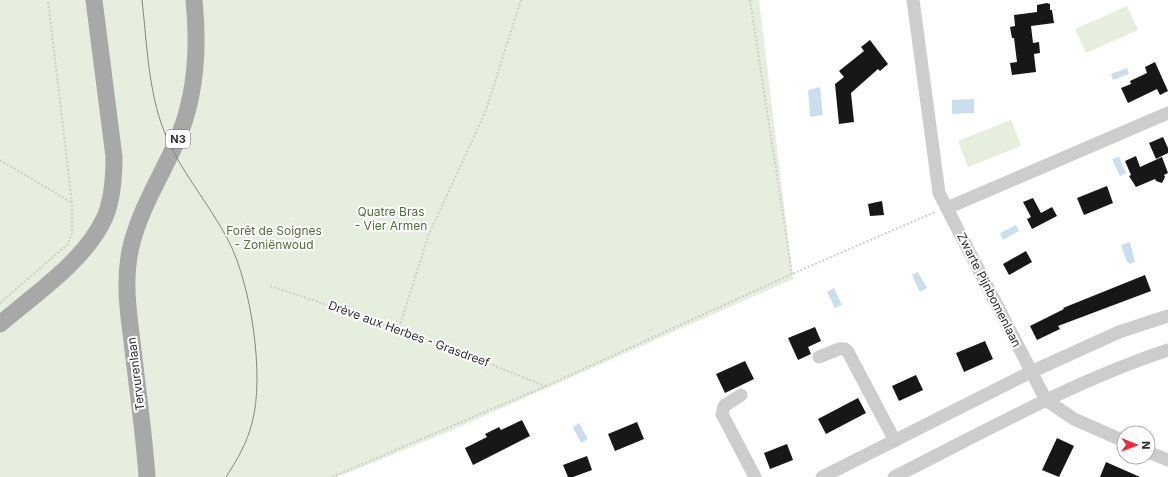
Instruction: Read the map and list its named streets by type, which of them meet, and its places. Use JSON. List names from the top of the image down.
{
  "streets": {
    "main road": ["N3", "Tervurenlaan"],
    "street": ["Zwarte Pijnbomenlaan"],
    "path": ["Drève aux Herbes - Grasdreef"]
  },
  "parks": ["Quatre Bras - Vier Armen", "Forêt de Soignes - Zoniënwoud"],
  "north": "right"
}
